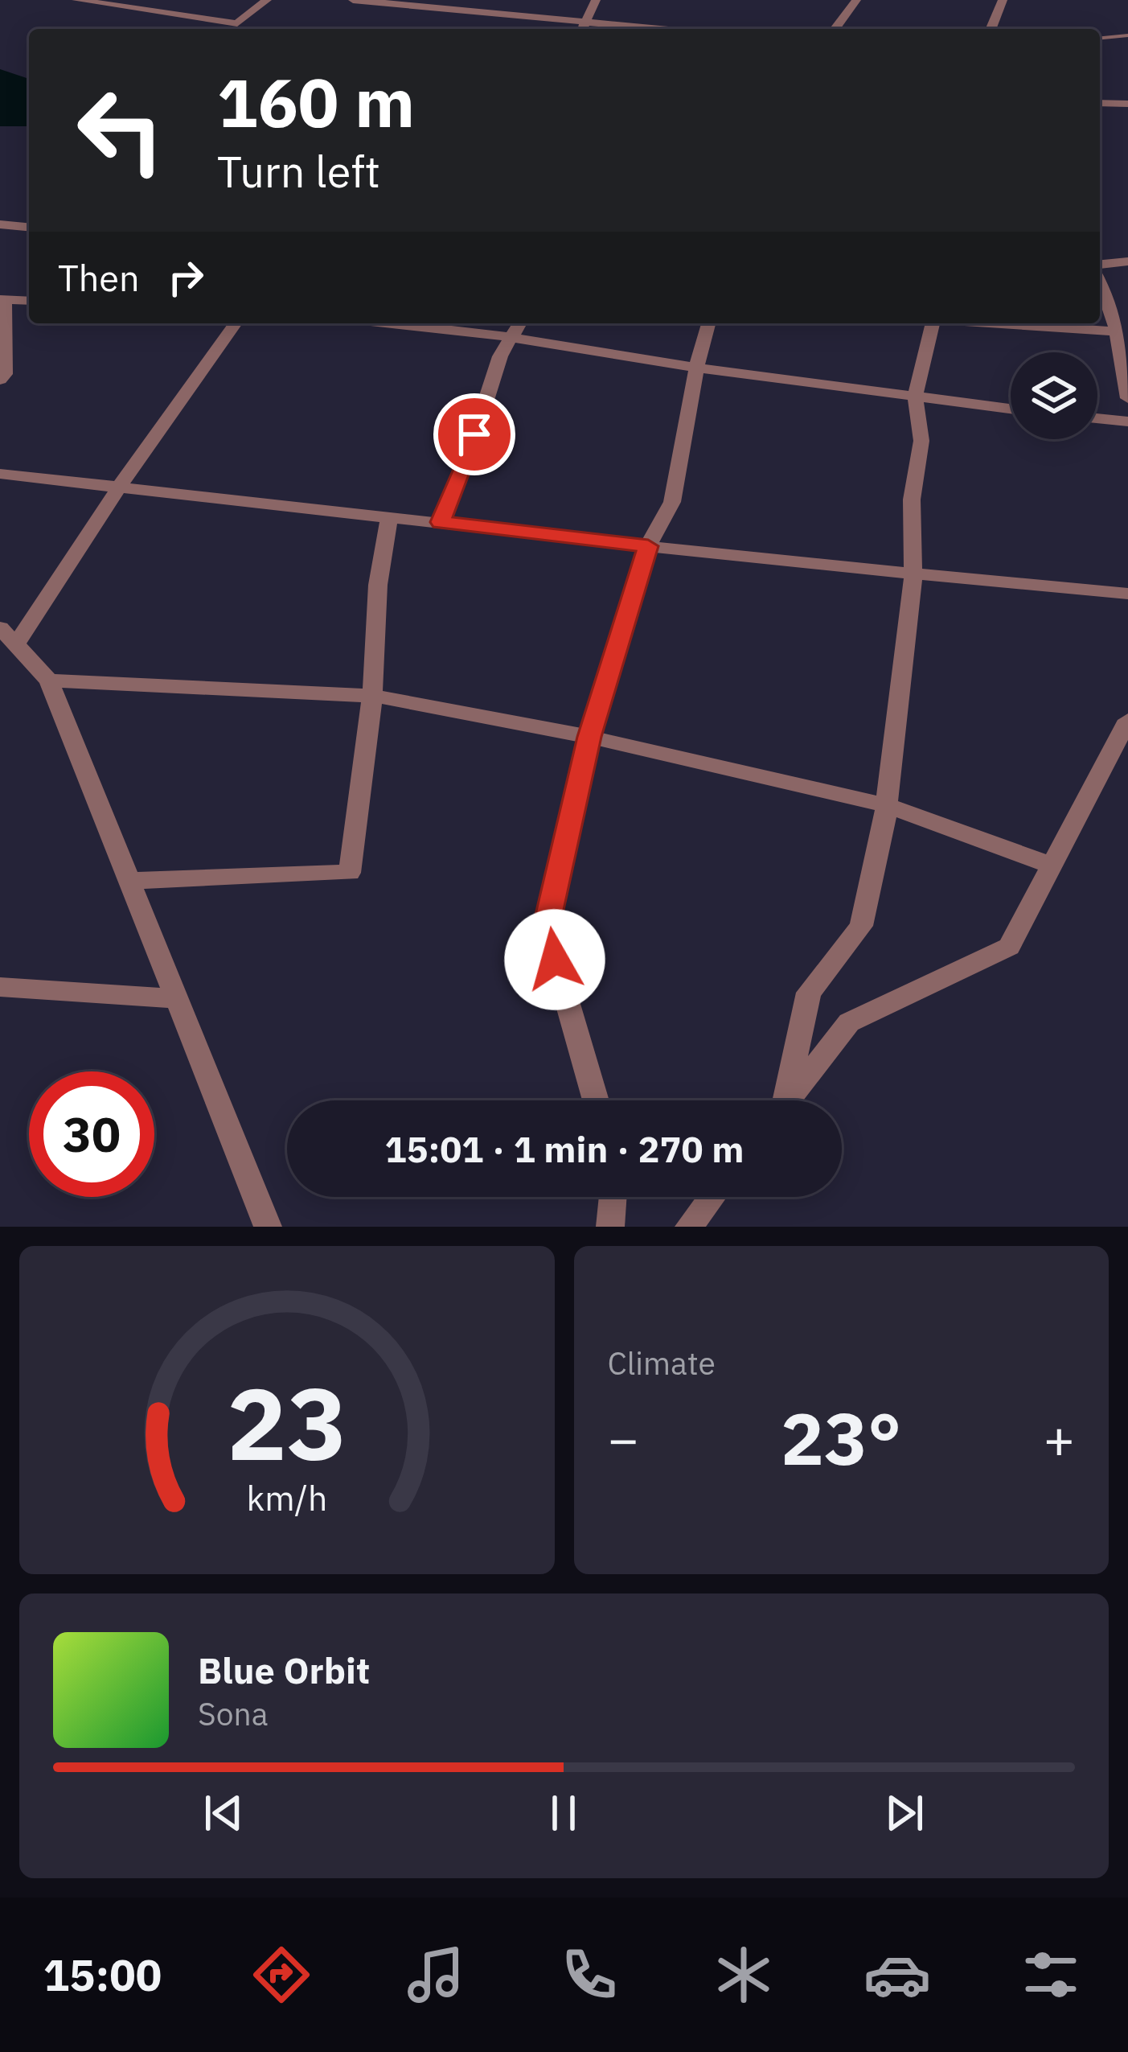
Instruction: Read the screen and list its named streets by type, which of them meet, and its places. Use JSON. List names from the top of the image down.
{
  "page": {
    "turn": ["160 m", "Turn left"],
    "then": "Then",
    "limit": "30",
    "trip": "15:01 · 1 min · 270 m",
    "tile": "Climate",
    "heat": ["−", "23°", "+"],
    "song": ["Blue Orbit", "Sona"],
    "tabs": "15:00",
    "gauge": ["23", "km/h"]
  }
}
